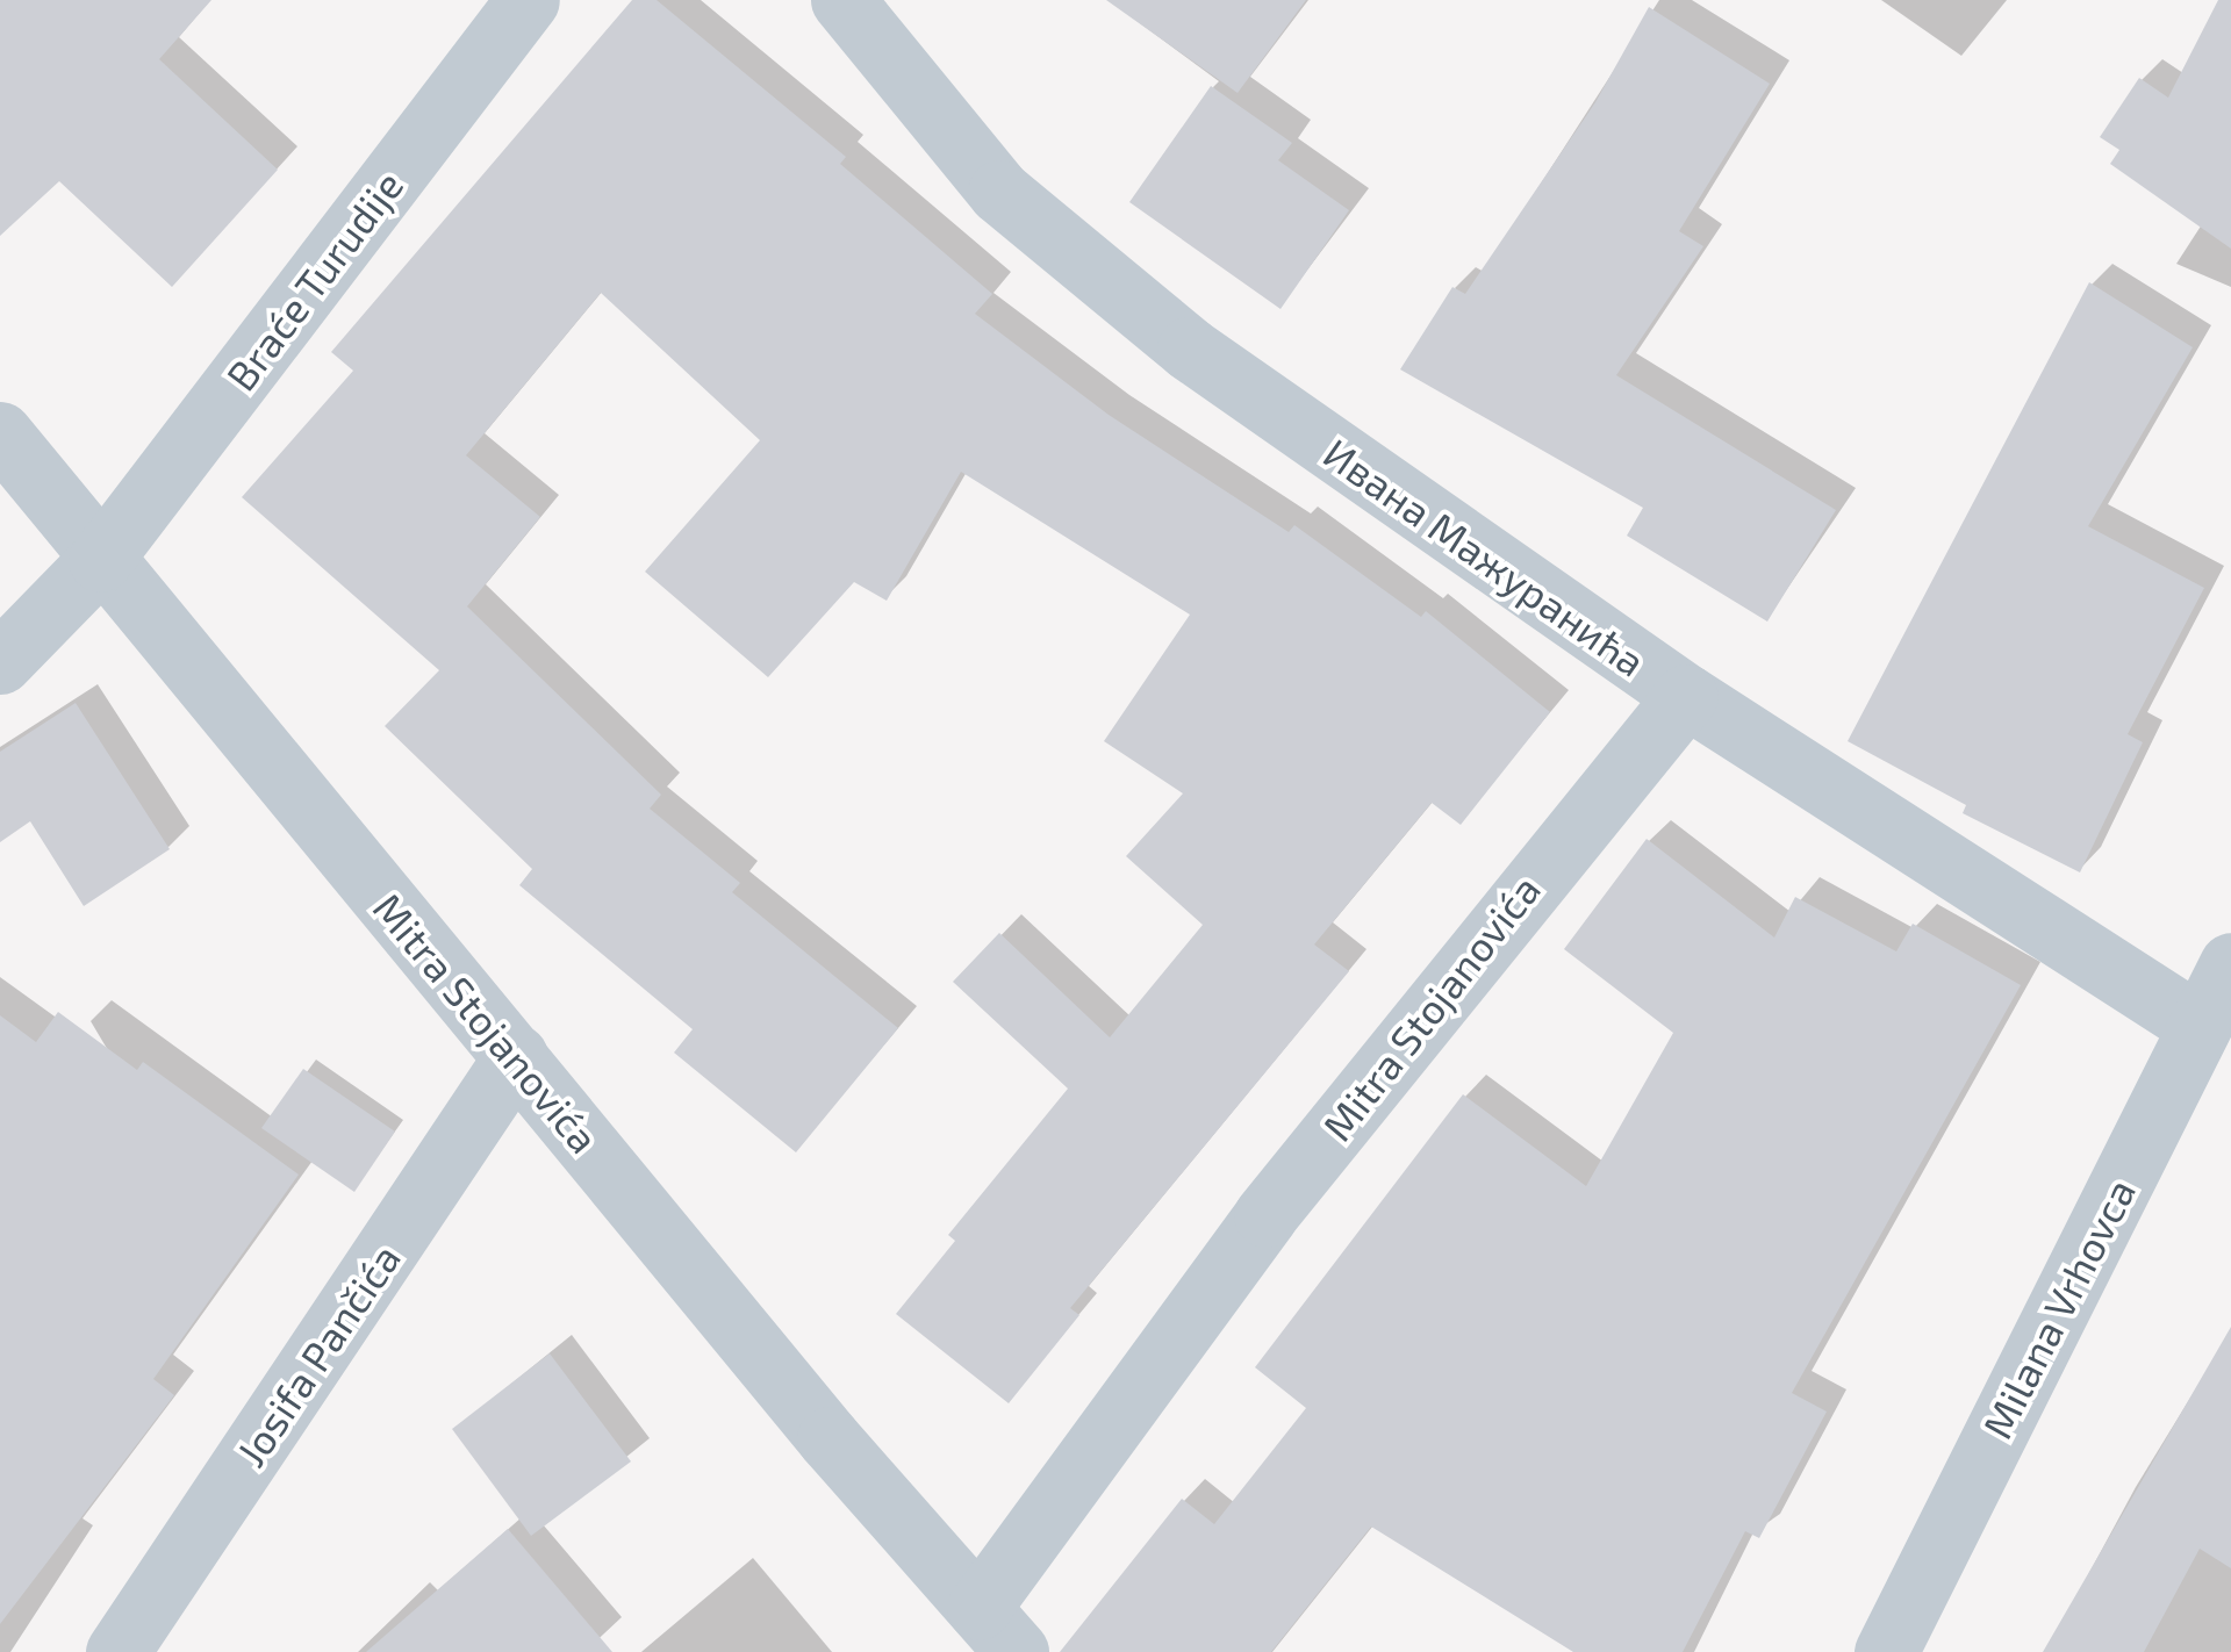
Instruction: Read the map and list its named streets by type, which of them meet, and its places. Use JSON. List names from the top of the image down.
{
  "streets": {
    "street": [
      "Braće Turudije",
      "Ивана Мажуранића",
      "Mitra Stojanovića",
      "Milana Vrhovca",
      "Josifa Pančića"
    ]
  },
  "crossings": [
    ["Braće Turudije", "Mitra Stojanovića"],
    ["Ивана Мажуранића", "Mitra Stojanovića"],
    ["Ивана Мажуранића", "Milana Vrhovca"],
    ["Mitra Stojanovića", "Josifa Pančića"]
  ]
}
